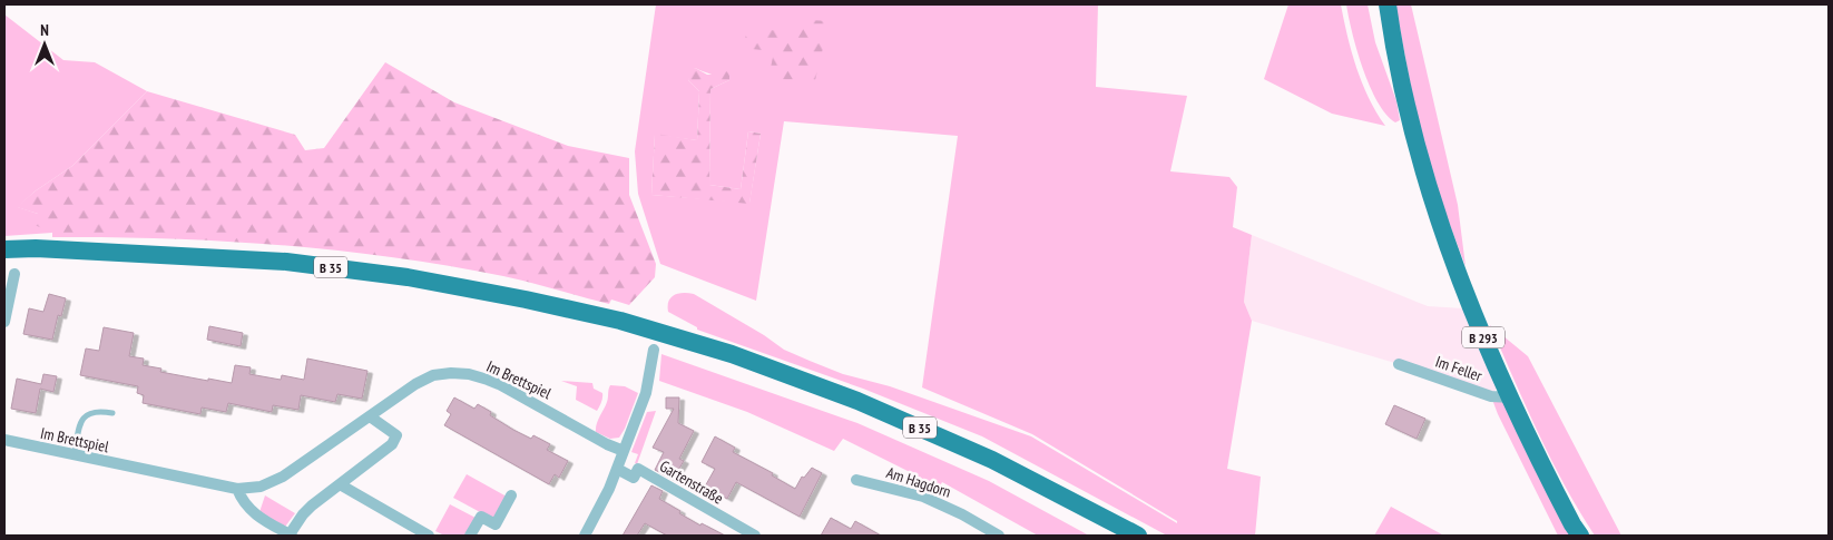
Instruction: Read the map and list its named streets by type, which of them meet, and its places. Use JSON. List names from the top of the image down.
{
  "streets": {
    "main road": ["B 35", "B 293"],
    "street": [
      "Im Feller",
      "Im Brettspiel",
      "Gartenstraße",
      "Am Hagdorn"
    ]
  },
  "crossings": [
    ["B 293", "Im Feller"]
  ],
  "north": "top"
}
